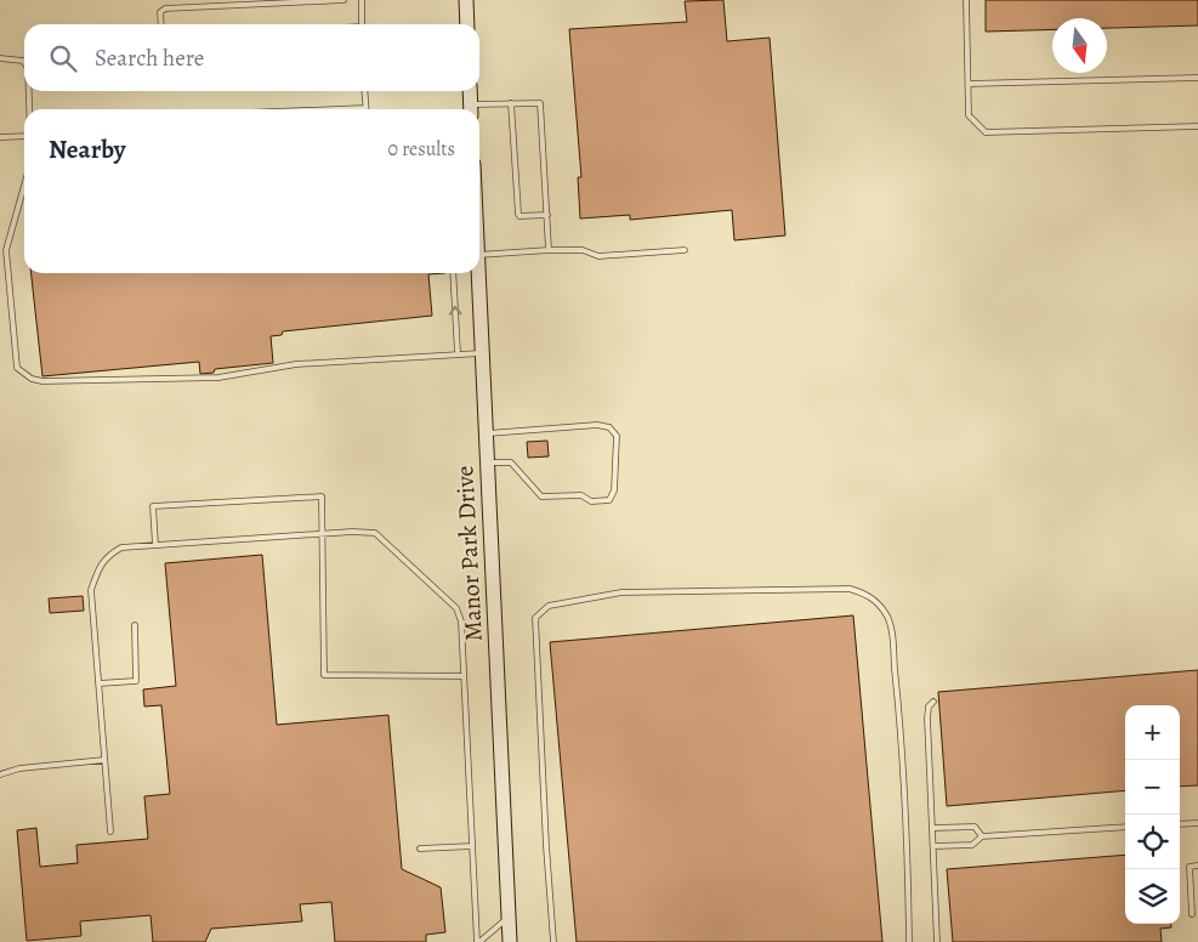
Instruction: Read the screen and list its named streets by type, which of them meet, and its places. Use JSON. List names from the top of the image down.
{
  "streets": {
    "street": ["Manor Park Drive"]
  },
  "north": "bottom",
  "page": {
    "search": "Search here",
    "heading": ["Nearby", "0 results"],
    "map_buttons": ["+", "−"]
  }
}
